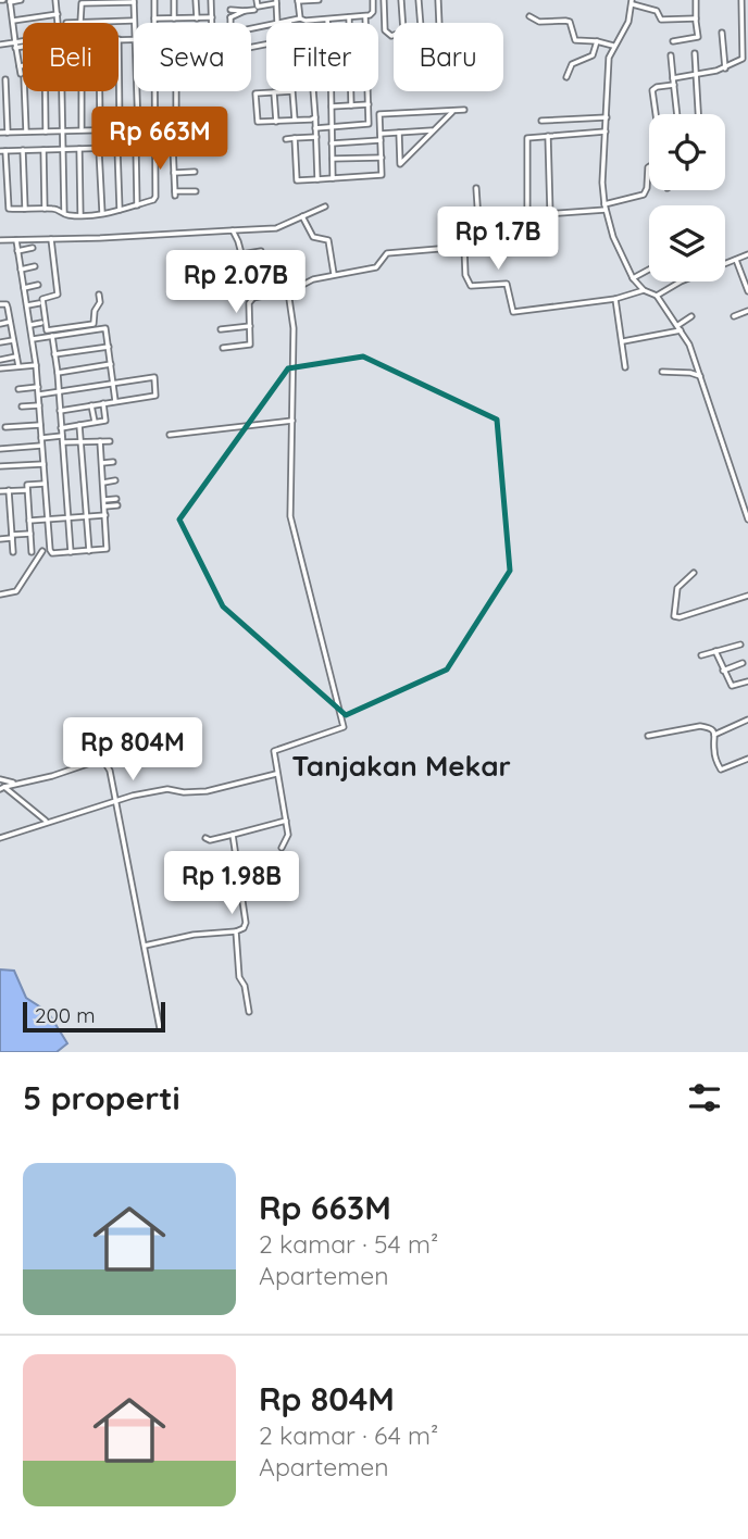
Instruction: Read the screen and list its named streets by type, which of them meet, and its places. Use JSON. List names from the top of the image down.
{
  "districts": ["Tanjakan Mekar"],
  "scale_bar": "200 m",
  "page": {
    "chip": [
      "Beli",
      "Sewa",
      "Filter",
      "Baru"
    ],
    "price": [
      "Rp 663M",
      "Rp 1.7B",
      "Rp 2.07B",
      "Rp 804M",
      "Rp 1.98B"
    ],
    "scale": "200 m",
    "heading": "5 properti",
    "list": [
      {
        "name": "Rp 663M",
        "note": "2 kamar · 54 m² · Apartemen"
      },
      {
        "name": "Rp 804M",
        "note": "2 kamar · 64 m² · Apartemen"
      }
    ]
  }
}
